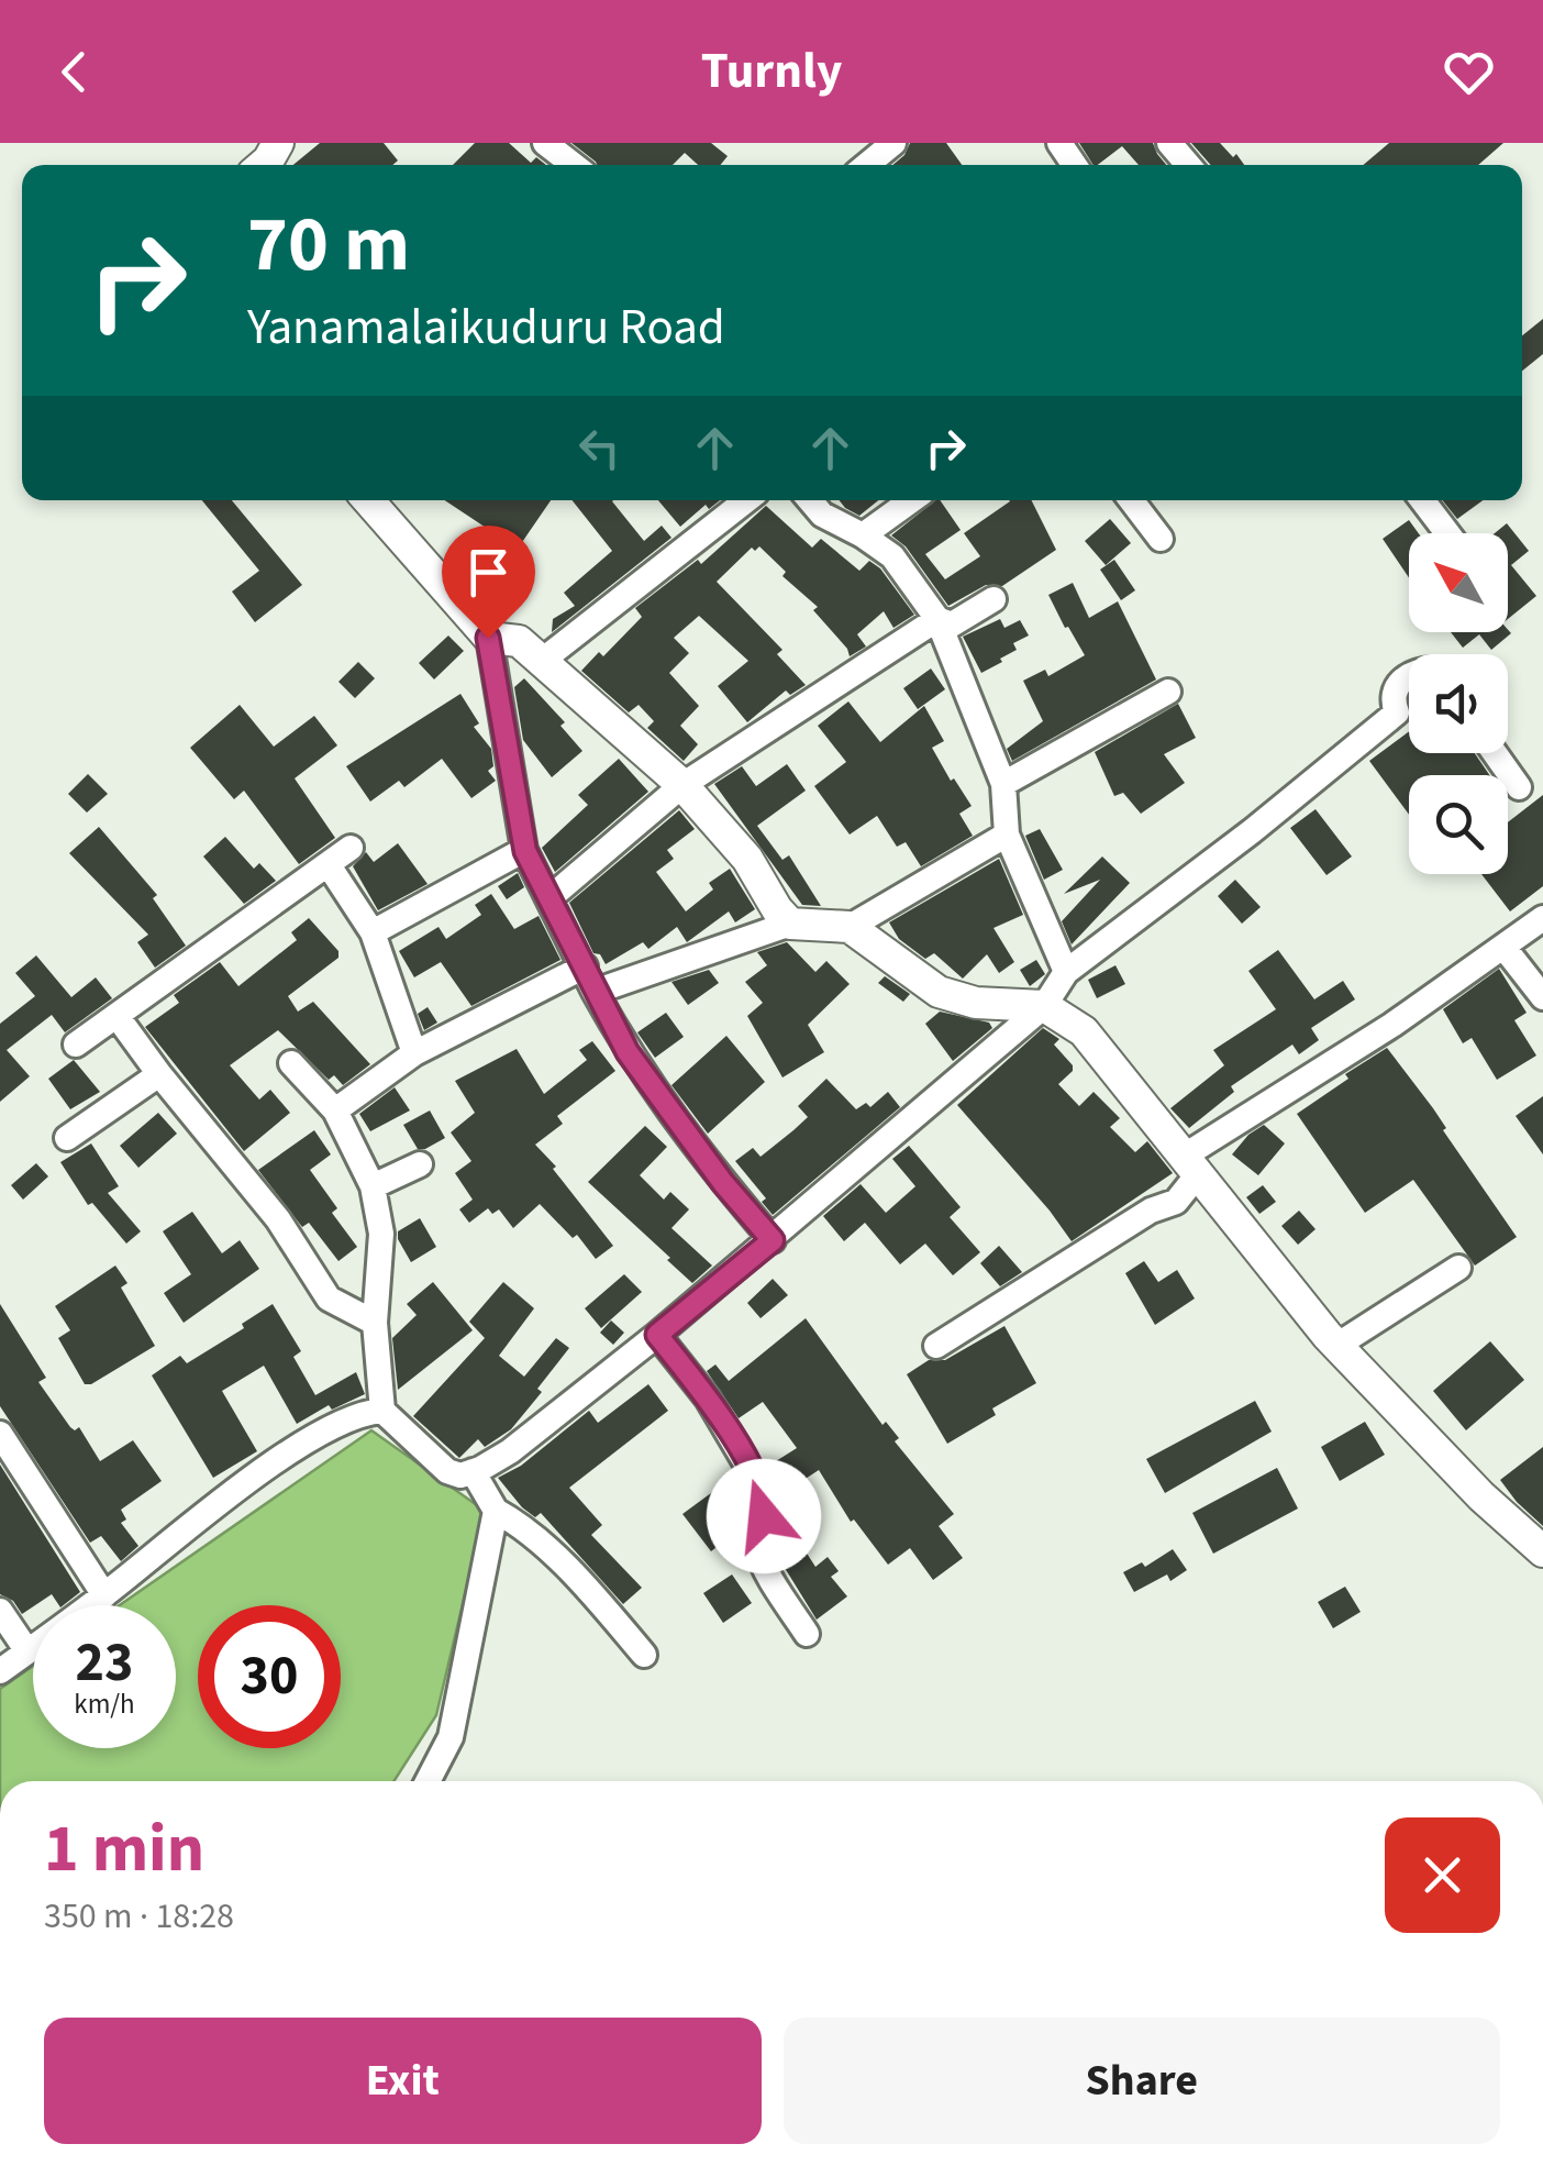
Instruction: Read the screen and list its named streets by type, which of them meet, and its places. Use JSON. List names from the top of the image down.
{
  "north": "top left",
  "page": {
    "header": "Turnly",
    "turn": ["70 m", "Yanamalaikuduru Road"],
    "speed": "23 km/h",
    "limit": "30",
    "heading": ["1 min", "350 m · 18:28"],
    "buttons": ["Exit", "Share"]
  }
}
